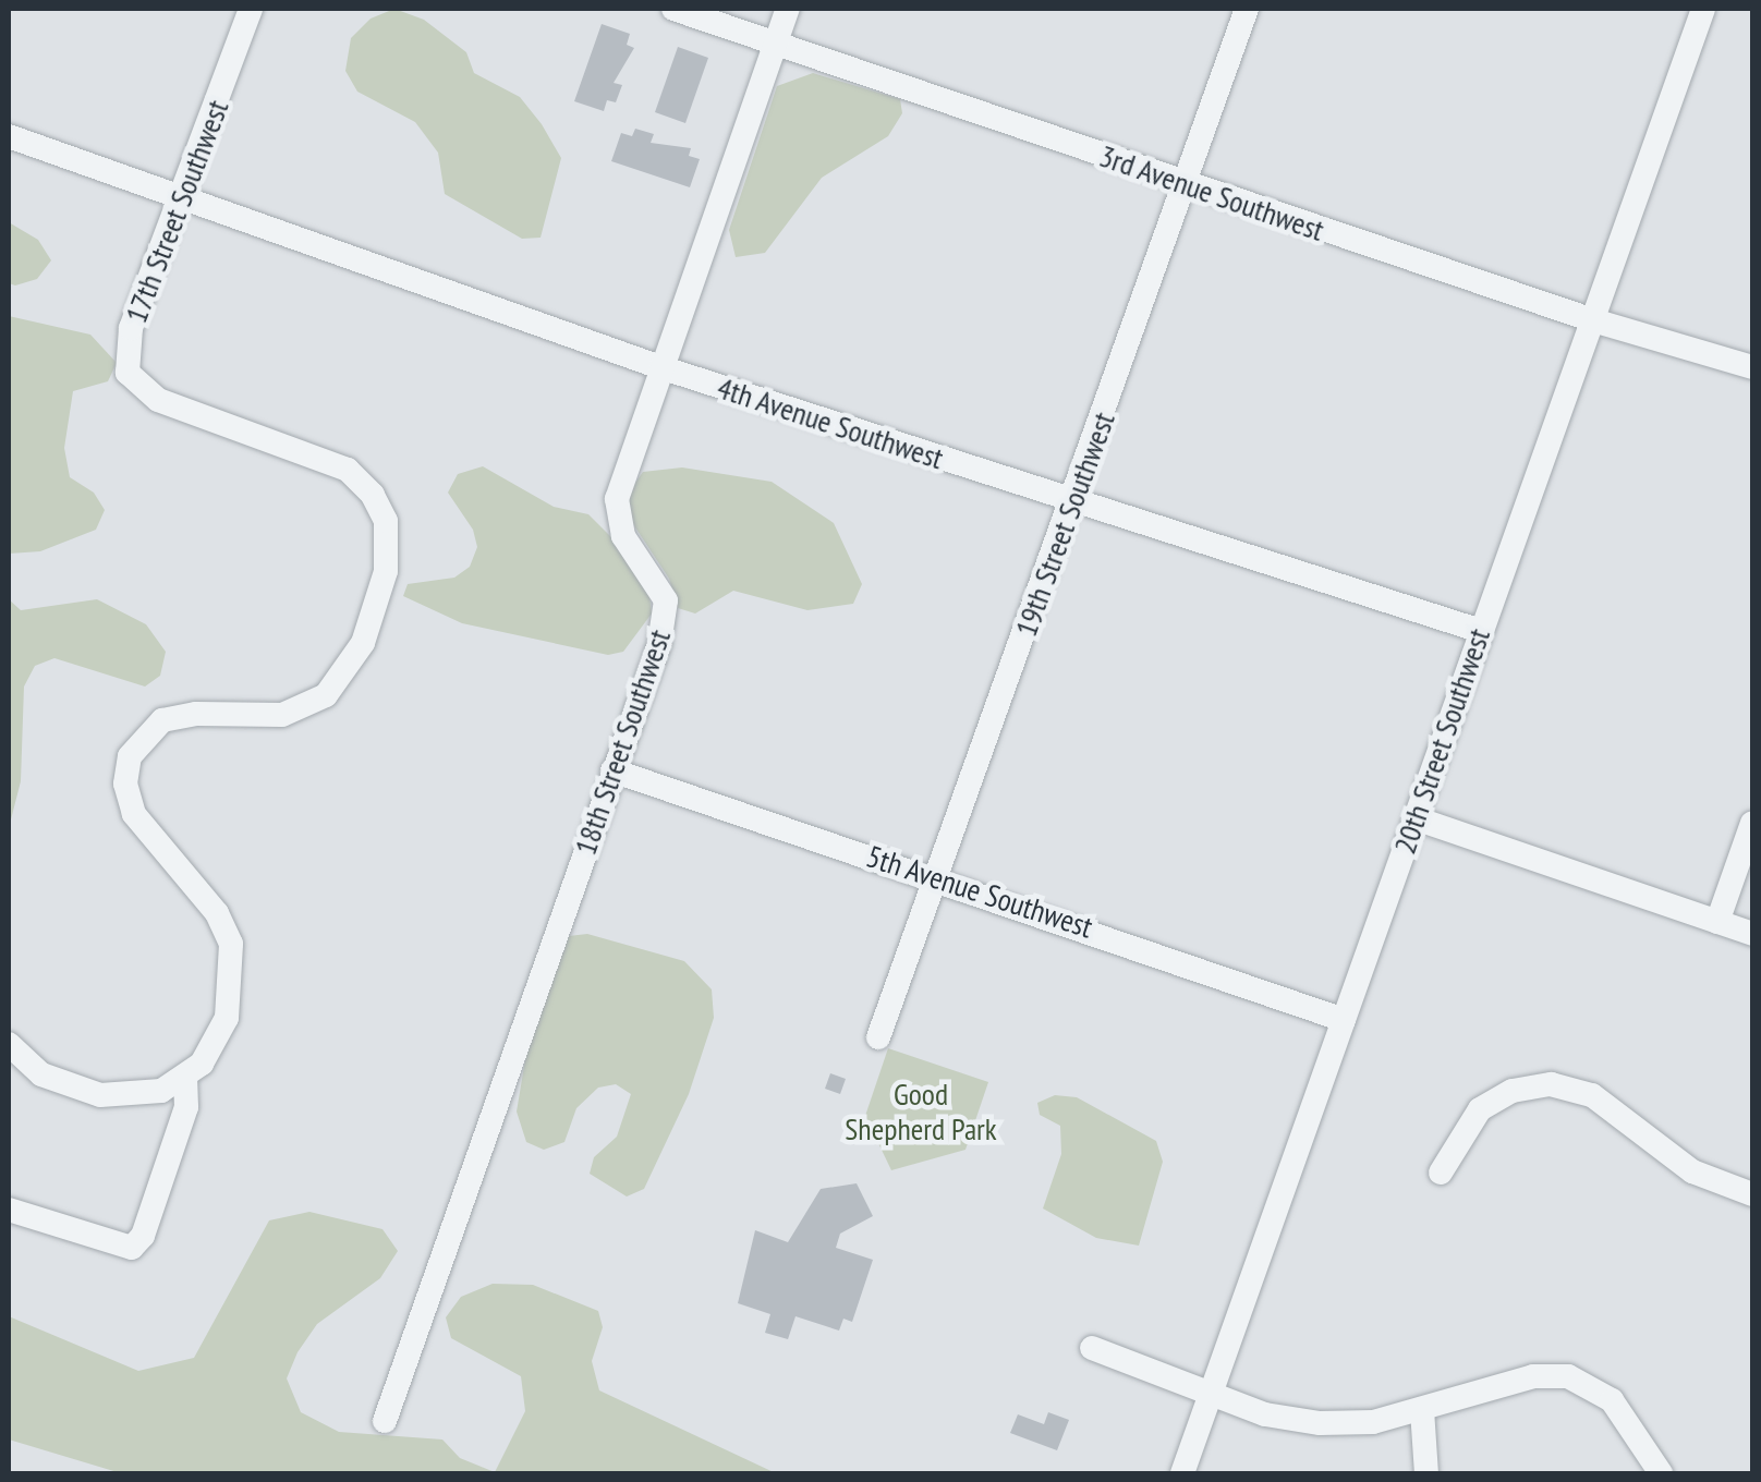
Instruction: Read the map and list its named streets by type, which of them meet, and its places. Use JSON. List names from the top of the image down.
{
  "streets": {
    "street": [
      "3rd Avenue Southwest",
      "17th Street Southwest",
      "4th Avenue Southwest",
      "19th Street Southwest",
      "20th Street Southwest",
      "18th Street Southwest",
      "5th Avenue Southwest"
    ]
  },
  "crossings": [
    ["3rd Avenue Southwest", "19th Street Southwest"],
    ["3rd Avenue Southwest", "20th Street Southwest"],
    ["3rd Avenue Southwest", "18th Street Southwest"],
    ["17th Street Southwest", "4th Avenue Southwest"],
    ["4th Avenue Southwest", "19th Street Southwest"],
    ["4th Avenue Southwest", "20th Street Southwest"],
    ["4th Avenue Southwest", "18th Street Southwest"],
    ["19th Street Southwest", "5th Avenue Southwest"],
    ["20th Street Southwest", "5th Avenue Southwest"],
    ["18th Street Southwest", "5th Avenue Southwest"]
  ],
  "parks": ["Good Shepherd Park"]
}
